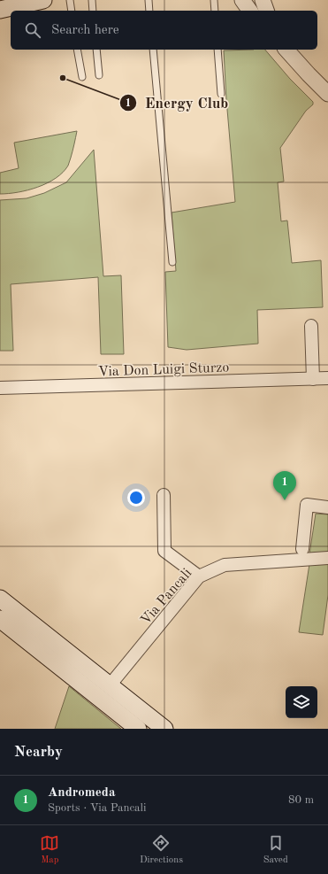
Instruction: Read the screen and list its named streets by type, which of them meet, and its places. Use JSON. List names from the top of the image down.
{
  "streets": {
    "street": ["Via Don Luigi Sturzo", "Via Pancali"]
  },
  "places": ["Energy Club"],
  "page": {
    "search": "Search here",
    "pins": "1",
    "heading": "Nearby",
    "list": [
      {
        "mark": "1",
        "name": "Andromeda",
        "note": "Sports · Via Pancali",
        "value": "80 m"
      }
    ],
    "nav": ["Map", "Directions", "Saved"]
  }
}
